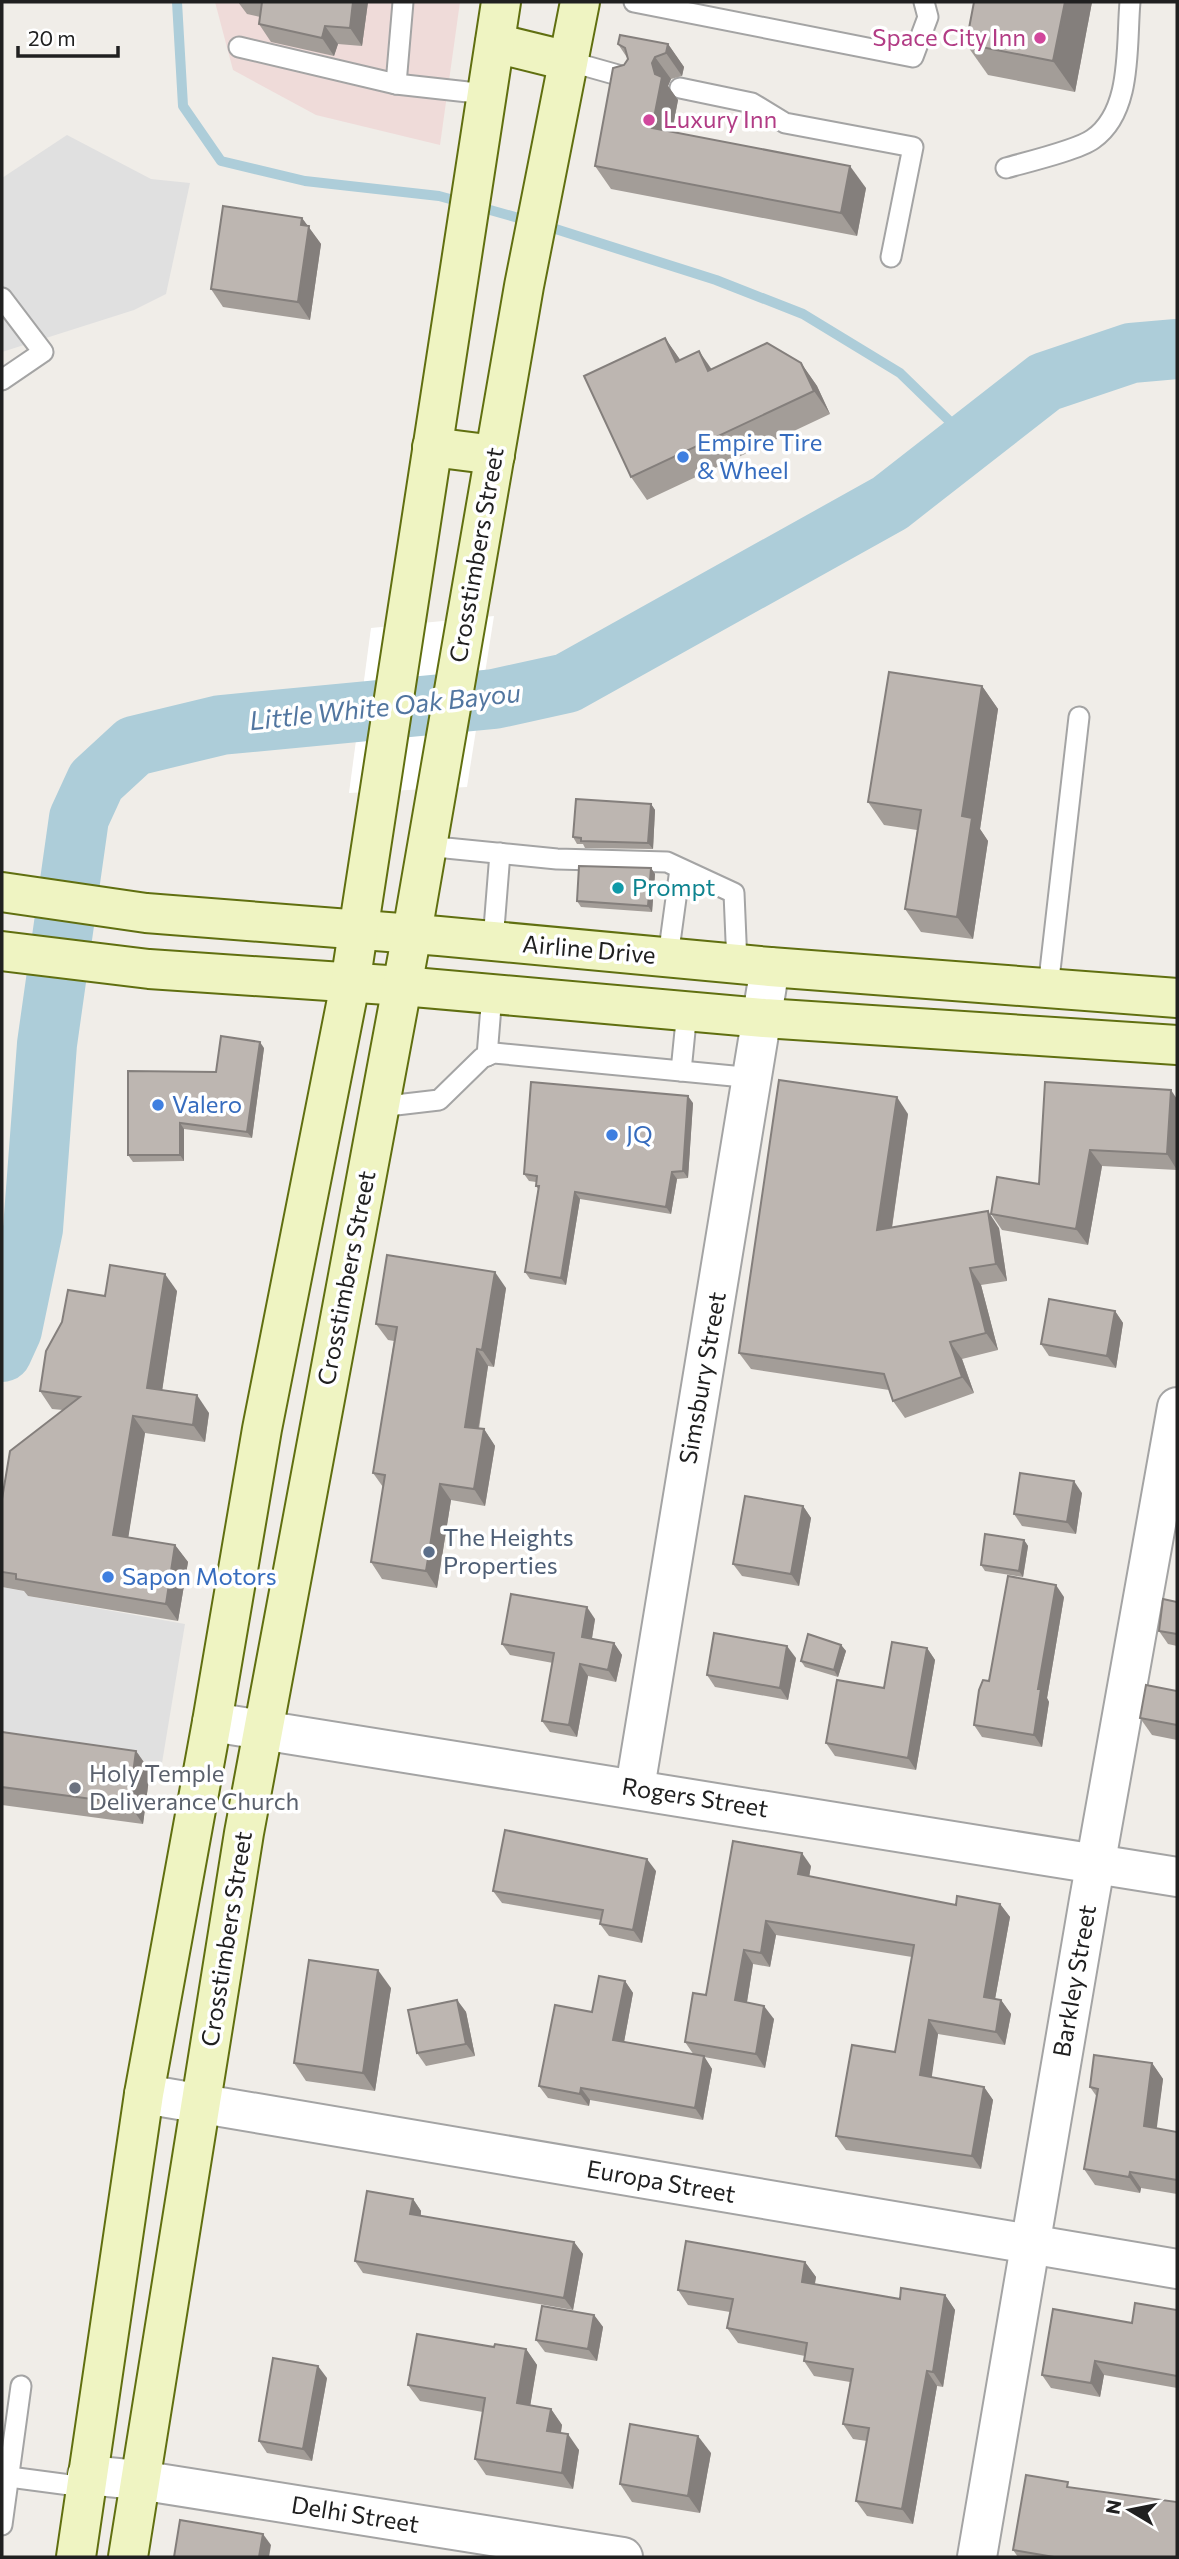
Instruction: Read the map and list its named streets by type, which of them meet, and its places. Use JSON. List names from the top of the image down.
{
  "streets": {
    "main road": ["Crosstimbers Street", "Airline Drive"],
    "street": [
      "Simsbury Street",
      "Rogers Street",
      "Barkley Street",
      "Europa Street",
      "Delhi Street"
    ]
  },
  "crossings": [
    ["Crosstimbers Street", "Airline Drive"],
    ["Crosstimbers Street", "Rogers Street"],
    ["Crosstimbers Street", "Europa Street"],
    ["Crosstimbers Street", "Delhi Street"],
    ["Airline Drive", "Simsbury Street"],
    ["Simsbury Street", "Rogers Street"],
    ["Rogers Street", "Barkley Street"],
    ["Barkley Street", "Europa Street"]
  ],
  "water": ["Little White Oak Bayou"],
  "places": [
    "Space City Inn",
    "Luxury Inn",
    "Empire Tire & Wheel",
    "Prompt",
    "Valero",
    "JQ",
    "The Heights Properties",
    "Sapon Motors",
    "Holy Temple Deliverance Church"
  ],
  "scale_bar": "20 m",
  "north": "left"
}
